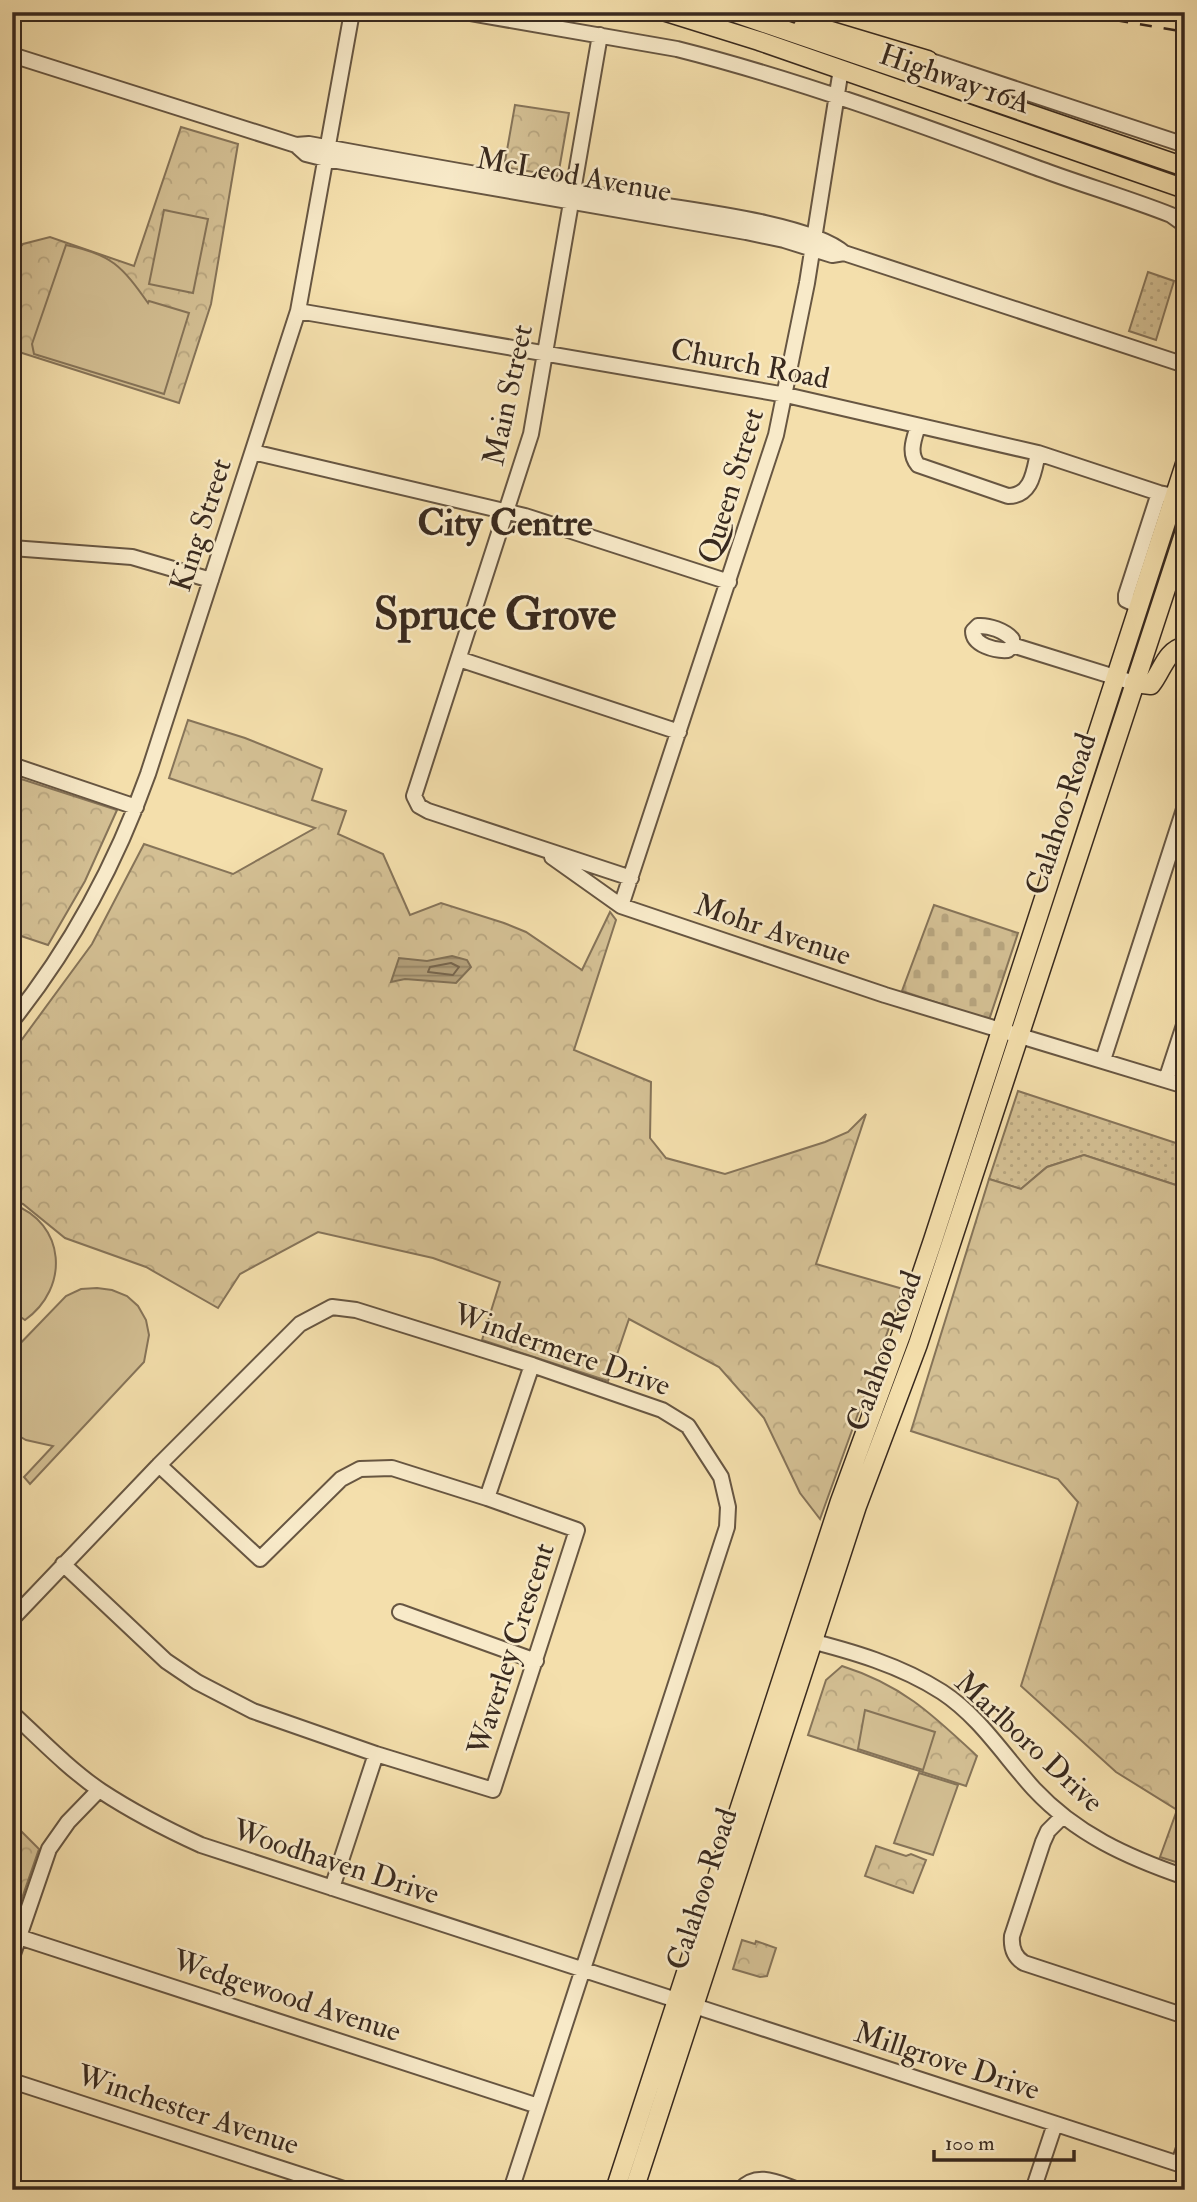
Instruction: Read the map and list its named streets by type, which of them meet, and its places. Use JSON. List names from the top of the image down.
{
  "streets": {
    "main road": ["Highway 16A", "Calahoo Road"],
    "street": [
      "McLeod Avenue",
      "Church Road",
      "Main Street",
      "Queen Street",
      "King Street",
      "Mohr Avenue",
      "Windermere Drive",
      "Waverley Crescent",
      "Marlboro Drive",
      "Woodhaven Drive",
      "Wedgewood Avenue",
      "Millgrove Drive",
      "Winchester Avenue"
    ]
  },
  "crossings": [
    ["Highway 16A", "Queen Street"],
    ["McLeod Avenue", "Main Street"],
    ["McLeod Avenue", "Queen Street"],
    ["McLeod Avenue", "King Street"],
    ["Church Road", "Main Street"],
    ["Church Road", "Queen Street"],
    ["Church Road", "King Street"],
    ["Church Road", "Calahoo Road"],
    ["Main Street", "Mohr Avenue"],
    ["Queen Street", "Mohr Avenue"],
    ["Calahoo Road", "Mohr Avenue"],
    ["Calahoo Road", "Marlboro Drive"],
    ["Calahoo Road", "Woodhaven Drive"],
    ["Calahoo Road", "Millgrove Drive"],
    ["Windermere Drive", "Waverley Crescent"],
    ["Windermere Drive", "Woodhaven Drive"],
    ["Windermere Drive", "Wedgewood Avenue"],
    ["Woodhaven Drive", "Millgrove Drive"]
  ],
  "districts": ["City Centre", "Spruce Grove"],
  "scale_bar": "100 m"
}
